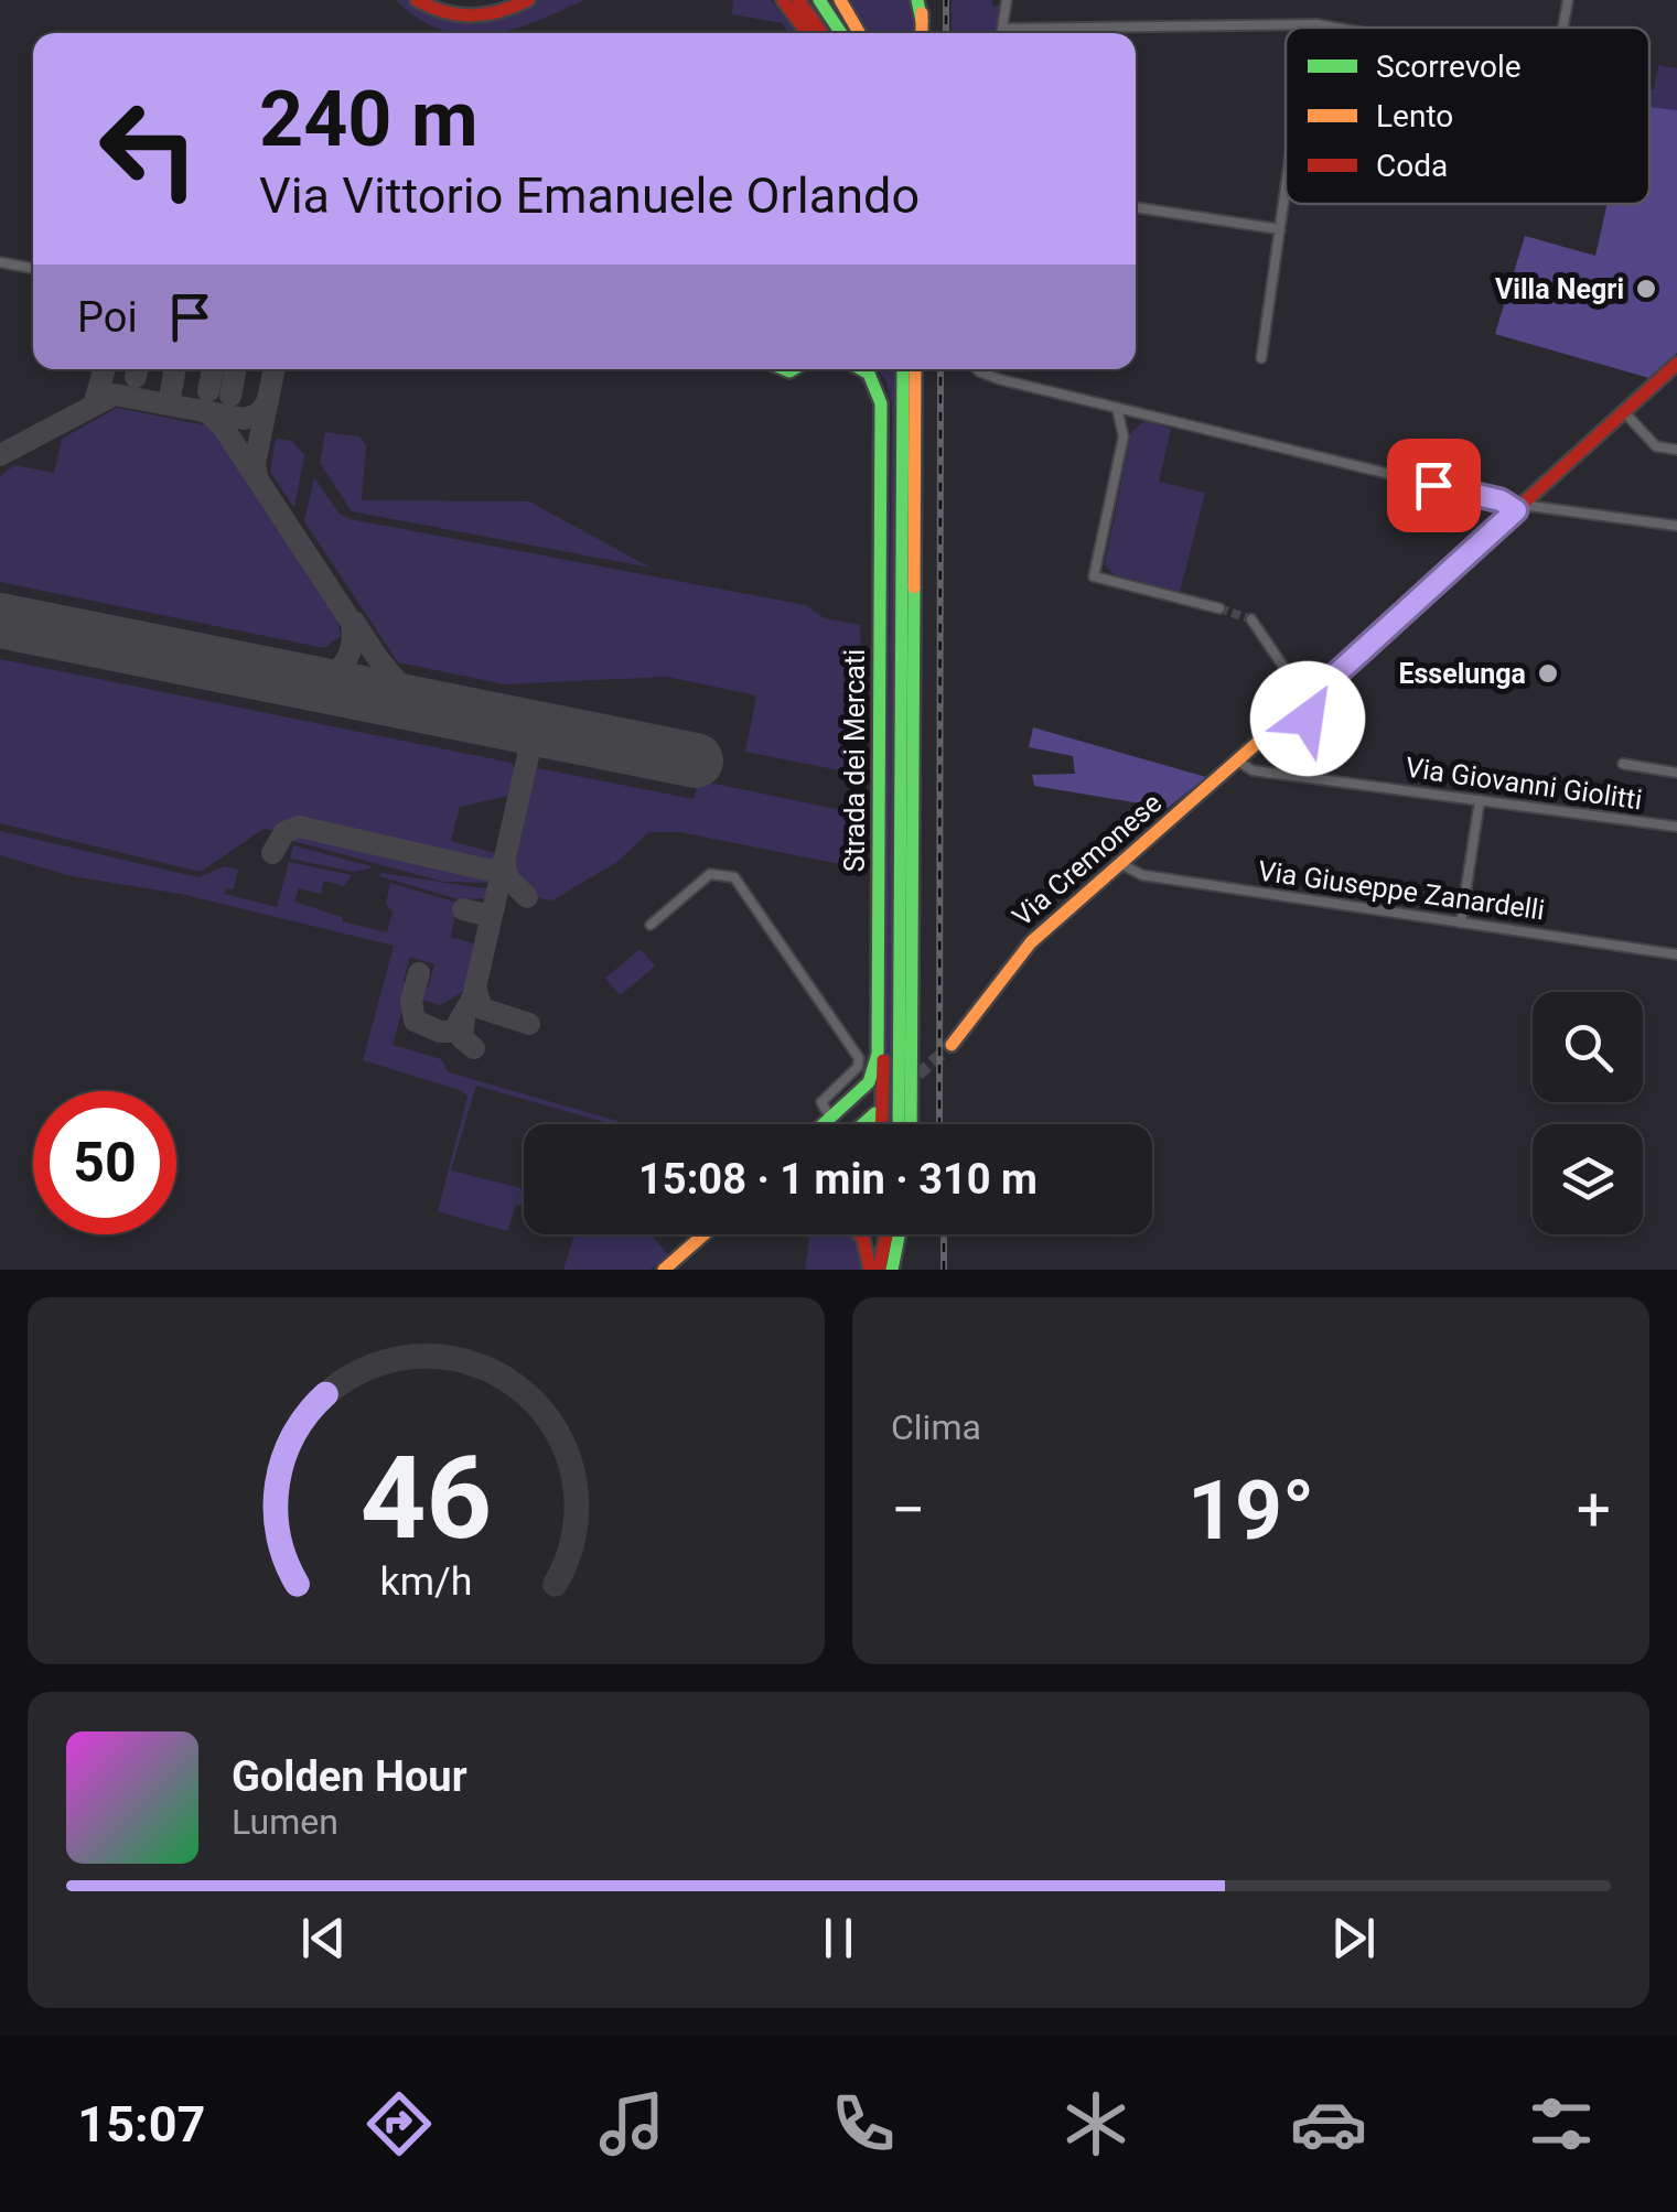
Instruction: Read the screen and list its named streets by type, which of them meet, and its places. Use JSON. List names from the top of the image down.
{
  "streets": {
    "main road": ["Strada dei Mercati", "Via Cremonese"],
    "street": ["Via Giovanni Giolitti", "Via Giuseppe Zanardelli"]
  },
  "crossings": [
    ["Via Giovanni Giolitti", "Via Cremonese"],
    ["Via Cremonese", "Via Giuseppe Zanardelli"]
  ],
  "places": ["Villa Negri", "Esselunga"],
  "legend": ["Scorrevole", "Lento", "Coda"],
  "page": {
    "turn": ["240 m", "Via Vittorio Emanuele Orlando"],
    "then": "Poi",
    "limit": "50",
    "trip": "15:08 · 1 min · 310 m",
    "tile": "Clima",
    "heat": ["−", "19°", "+"],
    "song": ["Golden Hour", "Lumen"],
    "tabs": "15:07",
    "gauge": ["46", "km/h"]
  }
}
